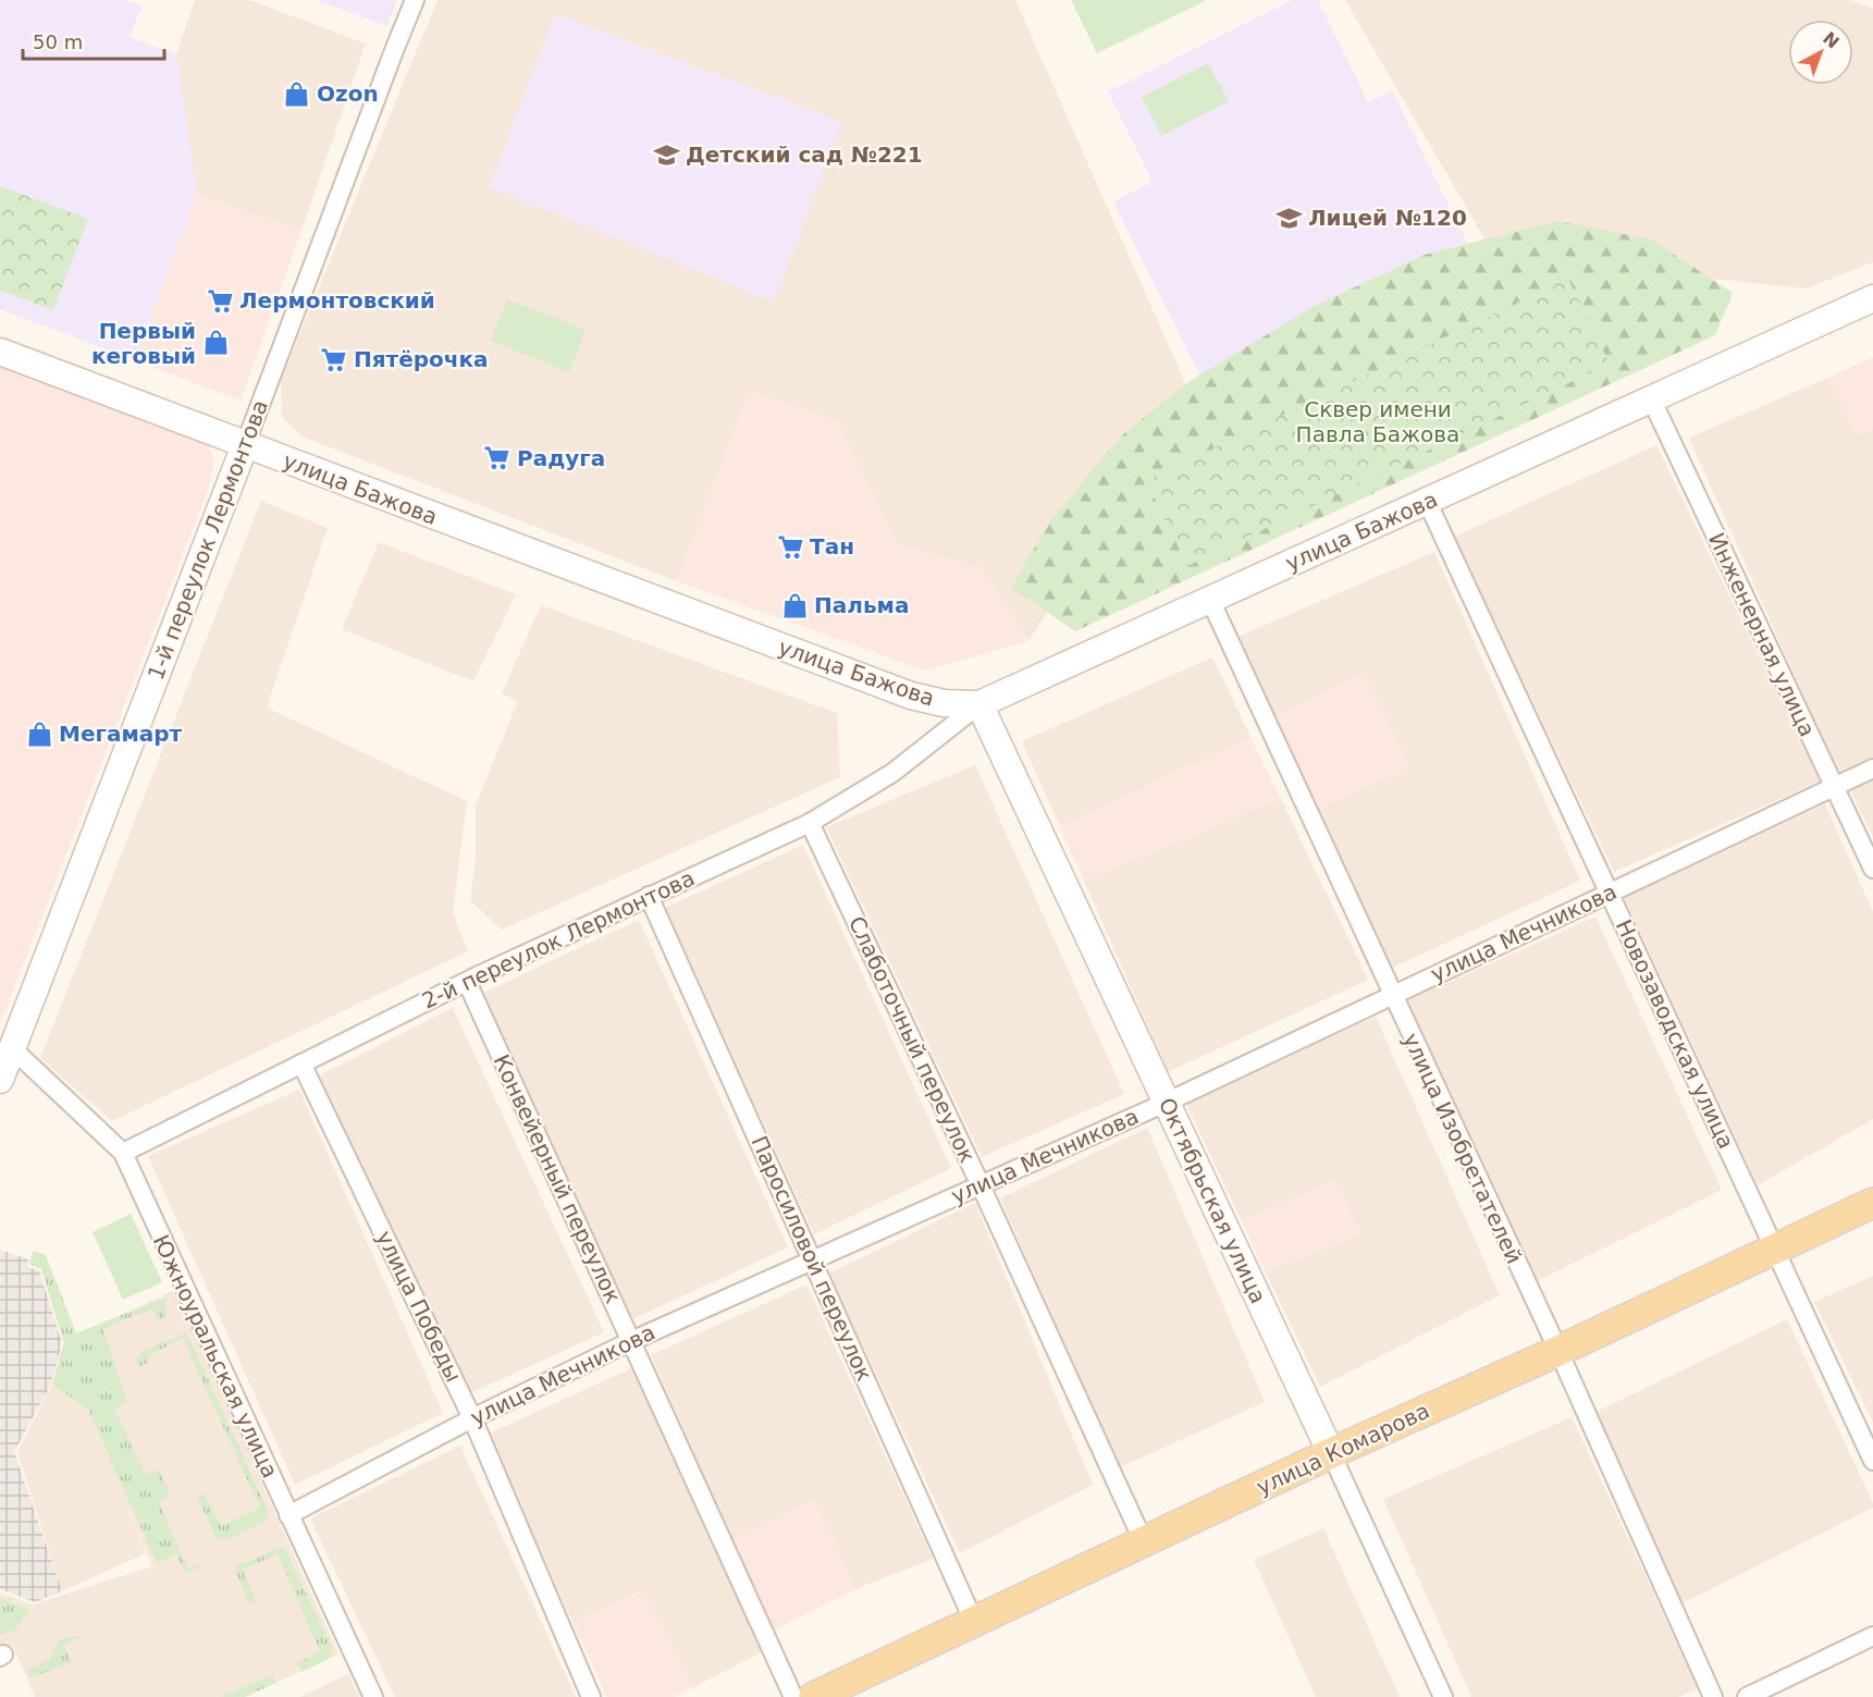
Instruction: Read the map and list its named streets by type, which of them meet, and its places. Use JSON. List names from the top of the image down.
{
  "streets": {
    "main road": [
      "улица Бажова",
      "1-й переулок Лермонтова",
      "Октябрьская улица",
      "улица Комарова"
    ],
    "street": [
      "Инженерная улица",
      "улица Мечникова",
      "2-й переулок Лермонтова",
      "Новозаводская улица",
      "Слаботочный переулок",
      "улица Изобретателей",
      "Конвейерный переулок",
      "Паросиловой переулок",
      "улица Победы",
      "Южноуральская улица"
    ]
  },
  "crossings": [
    ["улица Бажова", "1-й переулок Лермонтова"],
    ["улица Бажова", "Инженерная улица"],
    ["улица Бажова", "2-й переулок Лермонтова"],
    ["улица Бажова", "Новозаводская улица"],
    ["улица Бажова", "улица Изобретателей"],
    ["улица Бажова", "Октябрьская улица"],
    ["1-й переулок Лермонтова", "Южноуральская улица"],
    ["Инженерная улица", "улица Мечникова"],
    ["улица Мечникова", "Новозаводская улица"],
    ["улица Мечникова", "Слаботочный переулок"],
    ["улица Мечникова", "улица Изобретателей"],
    ["улица Мечникова", "Конвейерный переулок"],
    ["улица Мечникова", "Октябрьская улица"],
    ["улица Мечникова", "Паросиловой переулок"],
    ["улица Мечникова", "улица Победы"],
    ["улица Мечникова", "Южноуральская улица"],
    ["2-й переулок Лермонтова", "Слаботочный переулок"],
    ["2-й переулок Лермонтова", "Конвейерный переулок"],
    ["2-й переулок Лермонтова", "Октябрьская улица"],
    ["2-й переулок Лермонтова", "Паросиловой переулок"],
    ["2-й переулок Лермонтова", "улица Победы"],
    ["2-й переулок Лермонтова", "Южноуральская улица"],
    ["Новозаводская улица", "улица Комарова"],
    ["Слаботочный переулок", "улица Комарова"],
    ["улица Изобретателей", "улица Комарова"],
    ["Октябрьская улица", "улица Комарова"],
    ["Паросиловой переулок", "улица Комарова"]
  ],
  "parks": ["Сквер имени Павла Бажова"],
  "places": {
    "shop": [
      "Ozon",
      "Первый кеговый",
      "Пальма",
      "Мегамарт"
    ],
    "school or university": ["Детский сад №221", "Лицей №120"],
    "supermarket": [
      "Лермонтовский",
      "Пятёрочка",
      "Радуга",
      "Тан"
    ]
  },
  "scale_bar": "50 m",
  "north": "top right"
}
